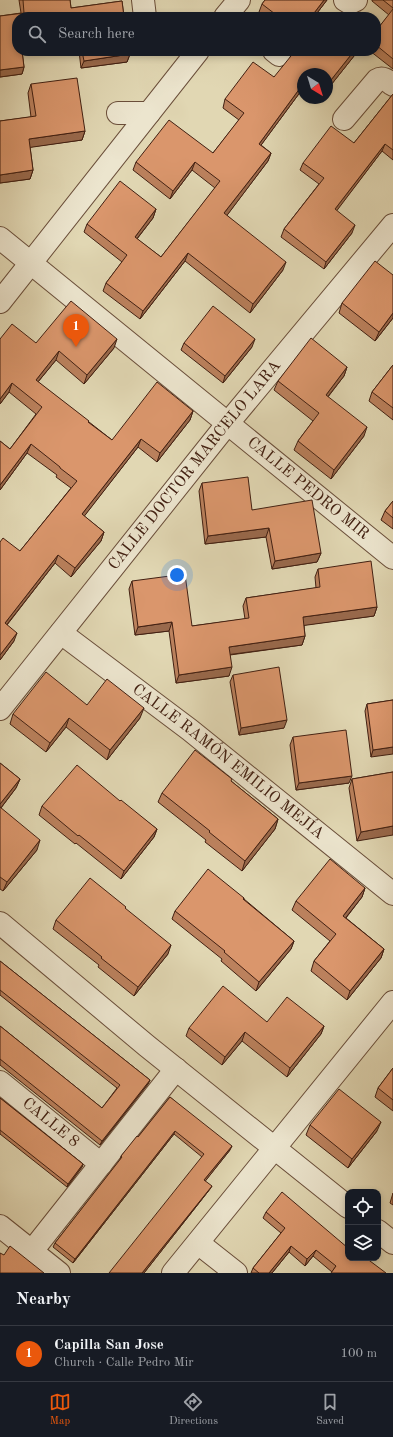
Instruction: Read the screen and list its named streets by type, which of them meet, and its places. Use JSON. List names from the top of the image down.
{
  "streets": {
    "street": [
      "CALLE DOCTOR MARCELO LARA",
      "CALLE PEDRO MIR",
      "CALLE RAMÓN EMILIO MEJÍA",
      "CALLE 8"
    ]
  },
  "crossings": [
    ["CALLE DOCTOR MARCELO LARA", "CALLE PEDRO MIR"],
    ["CALLE DOCTOR MARCELO LARA", "CALLE RAMÓN EMILIO MEJÍA"]
  ],
  "north": "bottom right",
  "page": {
    "search": "Search here",
    "pins": "1",
    "heading": "Nearby",
    "list": [
      {
        "mark": "1",
        "name": "Capilla San Jose",
        "note": "Church · Calle Pedro Mir",
        "value": "100 m"
      }
    ],
    "nav": ["Map", "Directions", "Saved"]
  }
}
